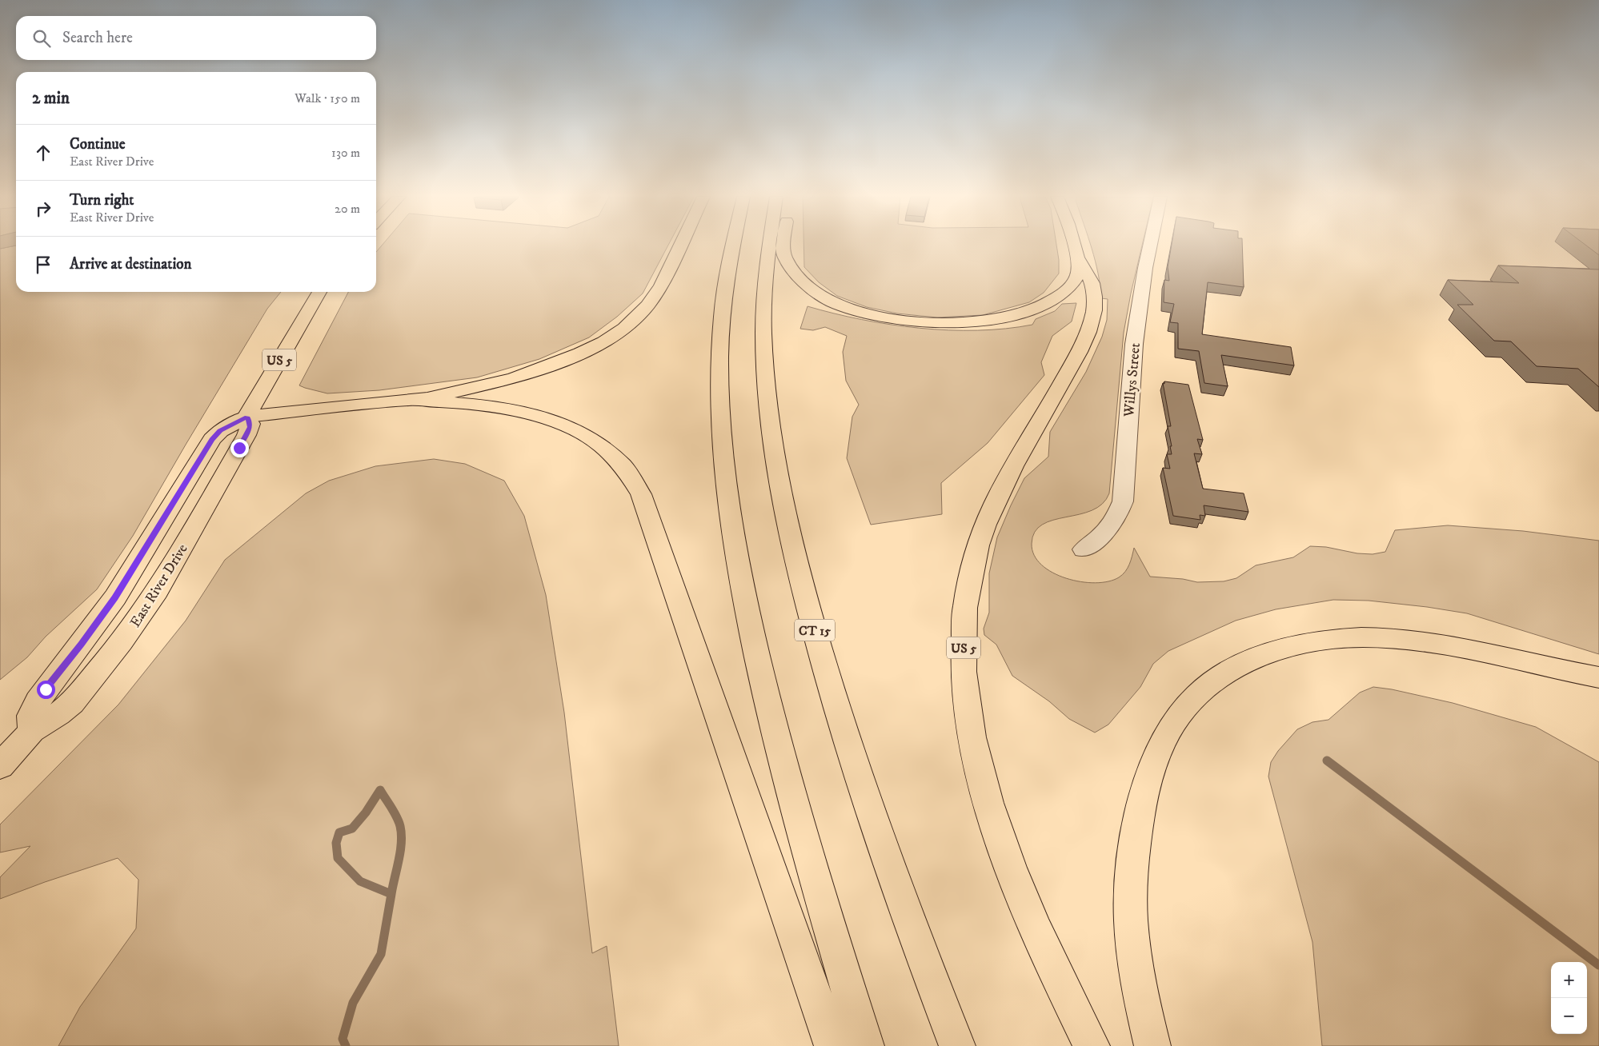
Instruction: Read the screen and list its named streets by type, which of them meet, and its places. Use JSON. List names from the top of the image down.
{
  "streets": {
    "main road": ["US 5", "East River Drive", "CT 15"],
    "street": ["Willys Street"]
  },
  "crossings": [
    ["US 5", "East River Drive"]
  ],
  "page": {
    "search": "Search here",
    "heading": ["2 min", "Walk · 150 m"],
    "list": [
      ["Continue", "East River Drive", "130 m"],
      ["Turn right", "East River Drive", "20 m"],
      "Arrive at destination"
    ],
    "map_buttons": ["+", "−"]
  }
}
